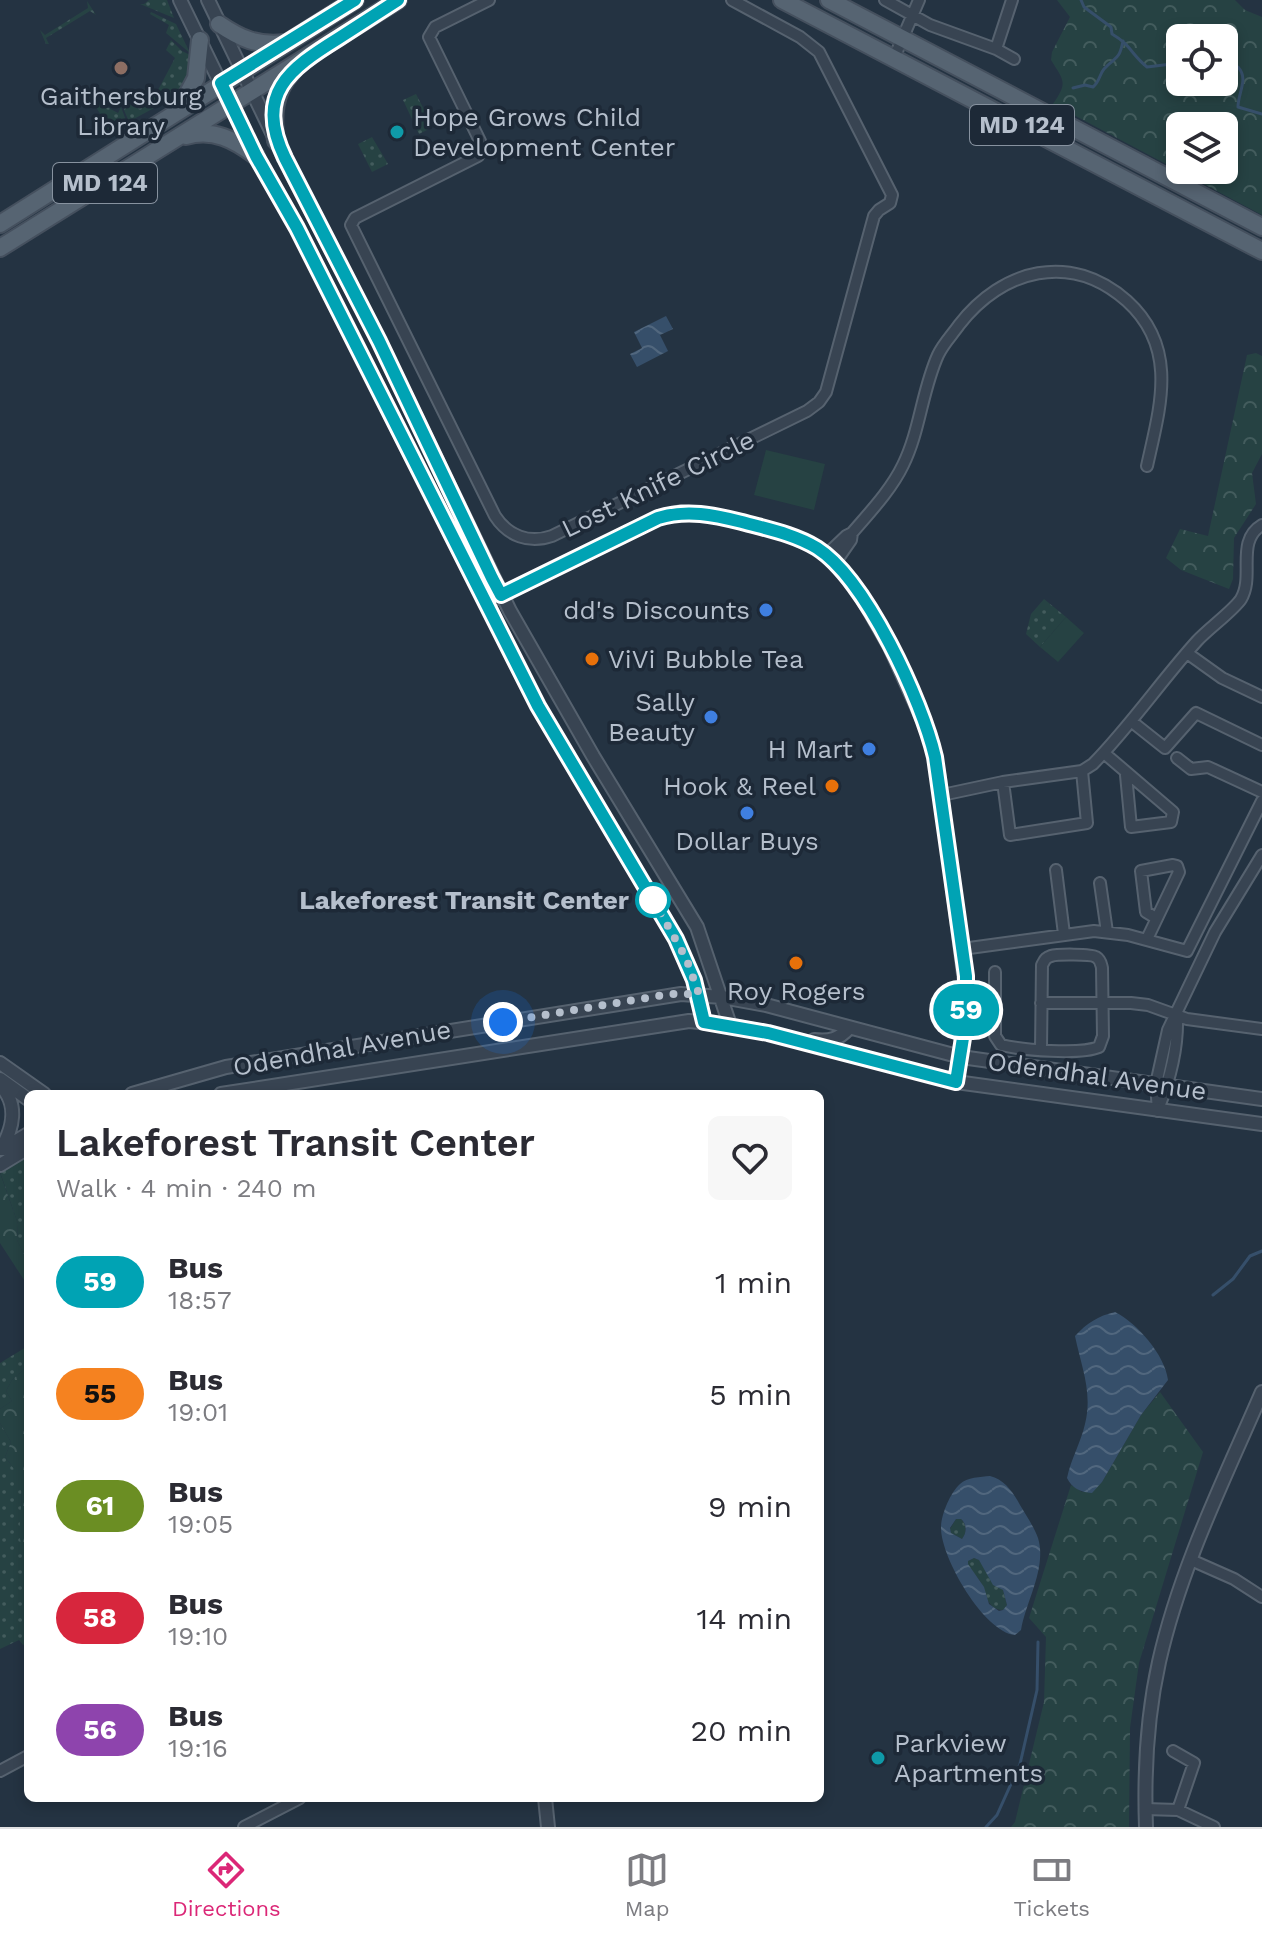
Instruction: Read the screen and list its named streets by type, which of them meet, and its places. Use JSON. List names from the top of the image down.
{
  "streets": {
    "main road": ["MD 124"],
    "street": ["Lost Knife Circle", "Odendhal Avenue"]
  },
  "places": [
    "Gaithersburg Library",
    "Hope Grows Child Development Center",
    "dd's Discounts",
    "ViVi Bubble Tea",
    "Sally Beauty",
    "H Mart",
    "Hook & Reel",
    "Dollar Buys",
    "Lakeforest Transit Center",
    "Roy Rogers",
    "Parkview Apartments"
  ],
  "lines": ["bus line 59"],
  "page": {
    "on_map": "59",
    "heading": ["Lakeforest Transit Center", "Walk · 4 min · 240 m"],
    "list": [
      {
        "mark": "59",
        "name": "Bus",
        "note": "18:57",
        "value": "1 min"
      },
      {
        "mark": "55",
        "name": "Bus",
        "note": "19:01",
        "value": "5 min"
      },
      {
        "mark": "61",
        "name": "Bus",
        "note": "19:05",
        "value": "9 min"
      },
      {
        "mark": "58",
        "name": "Bus",
        "note": "19:10",
        "value": "14 min"
      },
      {
        "mark": "56",
        "name": "Bus",
        "note": "19:16",
        "value": "20 min"
      }
    ],
    "tabs": ["Directions", "Map", "Tickets"]
  }
}
